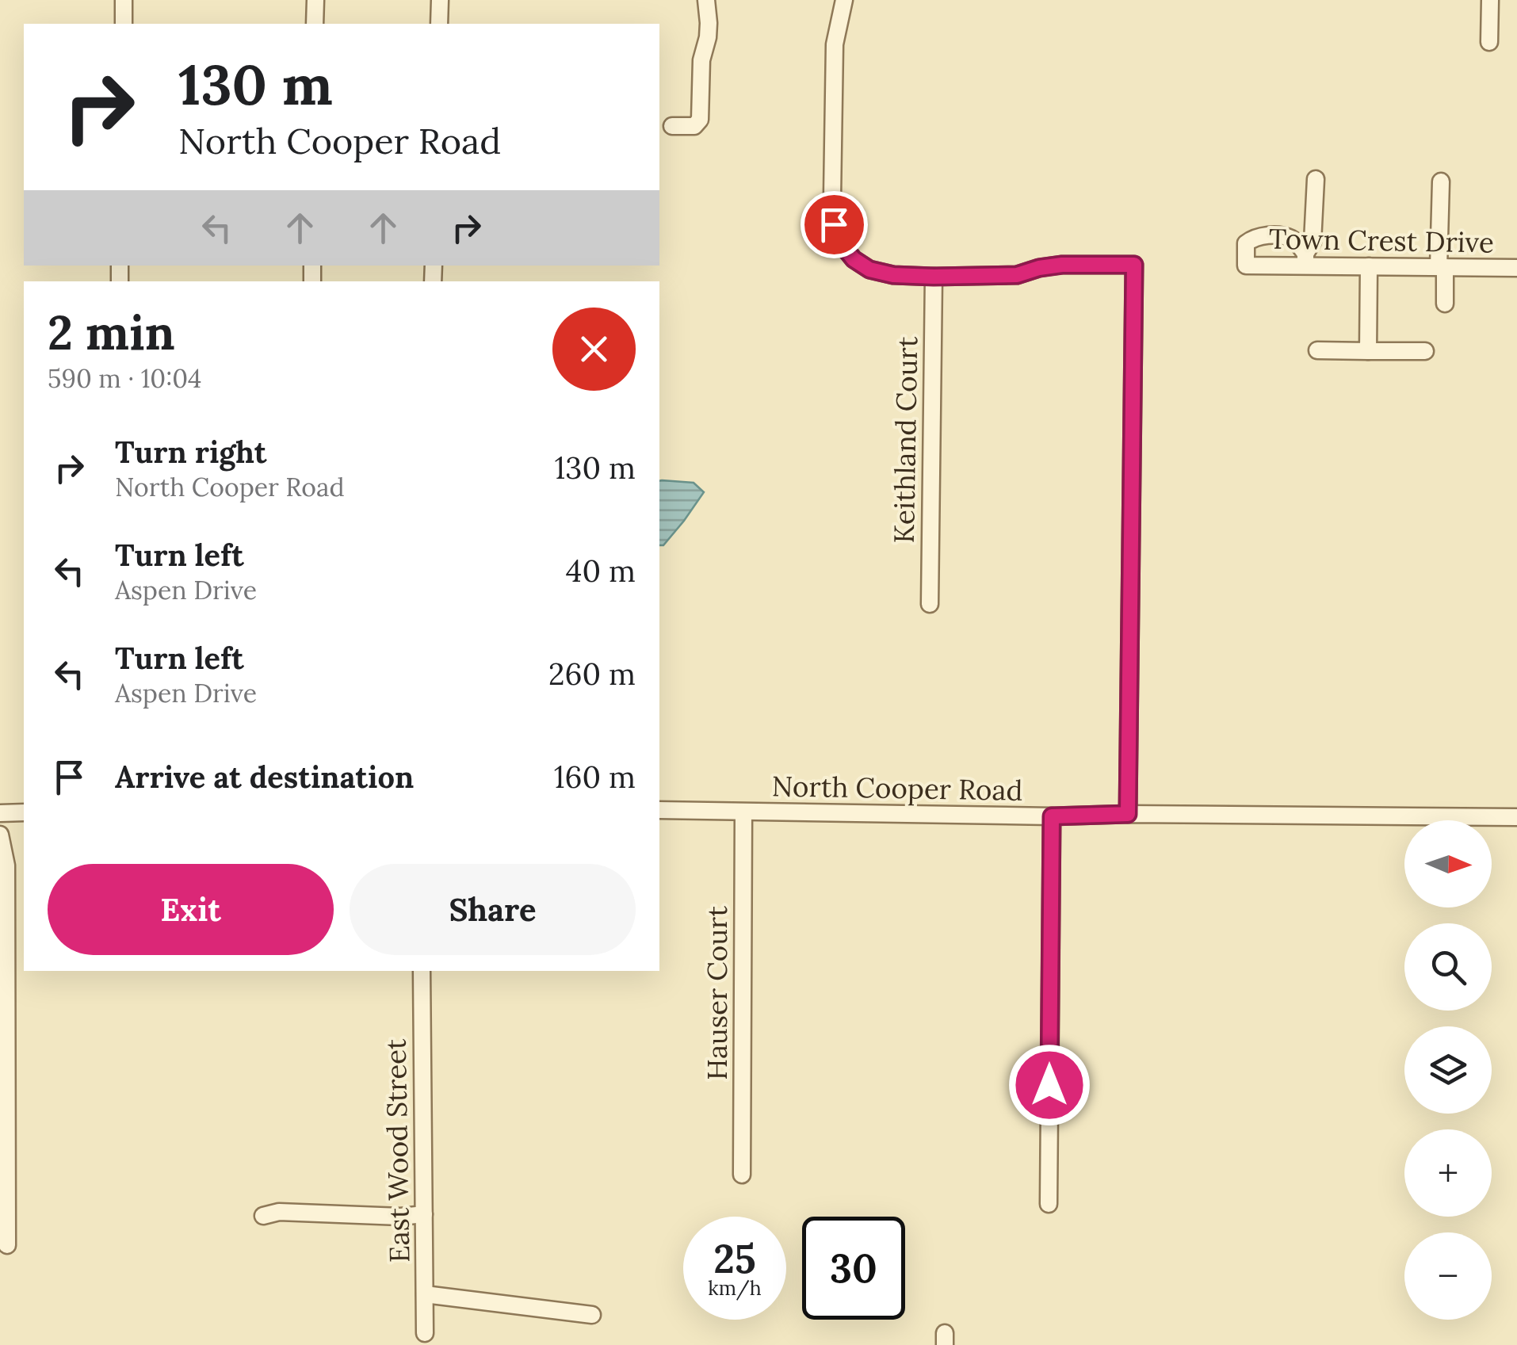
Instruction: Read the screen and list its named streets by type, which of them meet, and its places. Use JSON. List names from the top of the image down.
{
  "streets": {
    "street": [
      "Town Crest Drive",
      "Keithland Court",
      "North Cooper Road",
      "Hauser Court",
      "East Wood Street"
    ]
  },
  "crossings": [
    ["North Cooper Road", "Hauser Court"]
  ],
  "north": "right",
  "page": {
    "turn": ["130 m", "North Cooper Road"],
    "heading": ["2 min", "590 m · 10:04"],
    "list": [
      {
        "name": "Turn right",
        "note": "North Cooper Road",
        "value": "130 m"
      },
      {
        "name": "Turn left",
        "note": "Aspen Drive",
        "value": "40 m"
      },
      {
        "name": "Turn left",
        "note": "Aspen Drive",
        "value": "260 m"
      },
      {
        "name": "Arrive at destination",
        "value": "160 m"
      }
    ],
    "map_buttons": ["+", "−"],
    "buttons": ["Exit", "Share"],
    "speed": "25 km/h",
    "limit": "30"
  }
}
